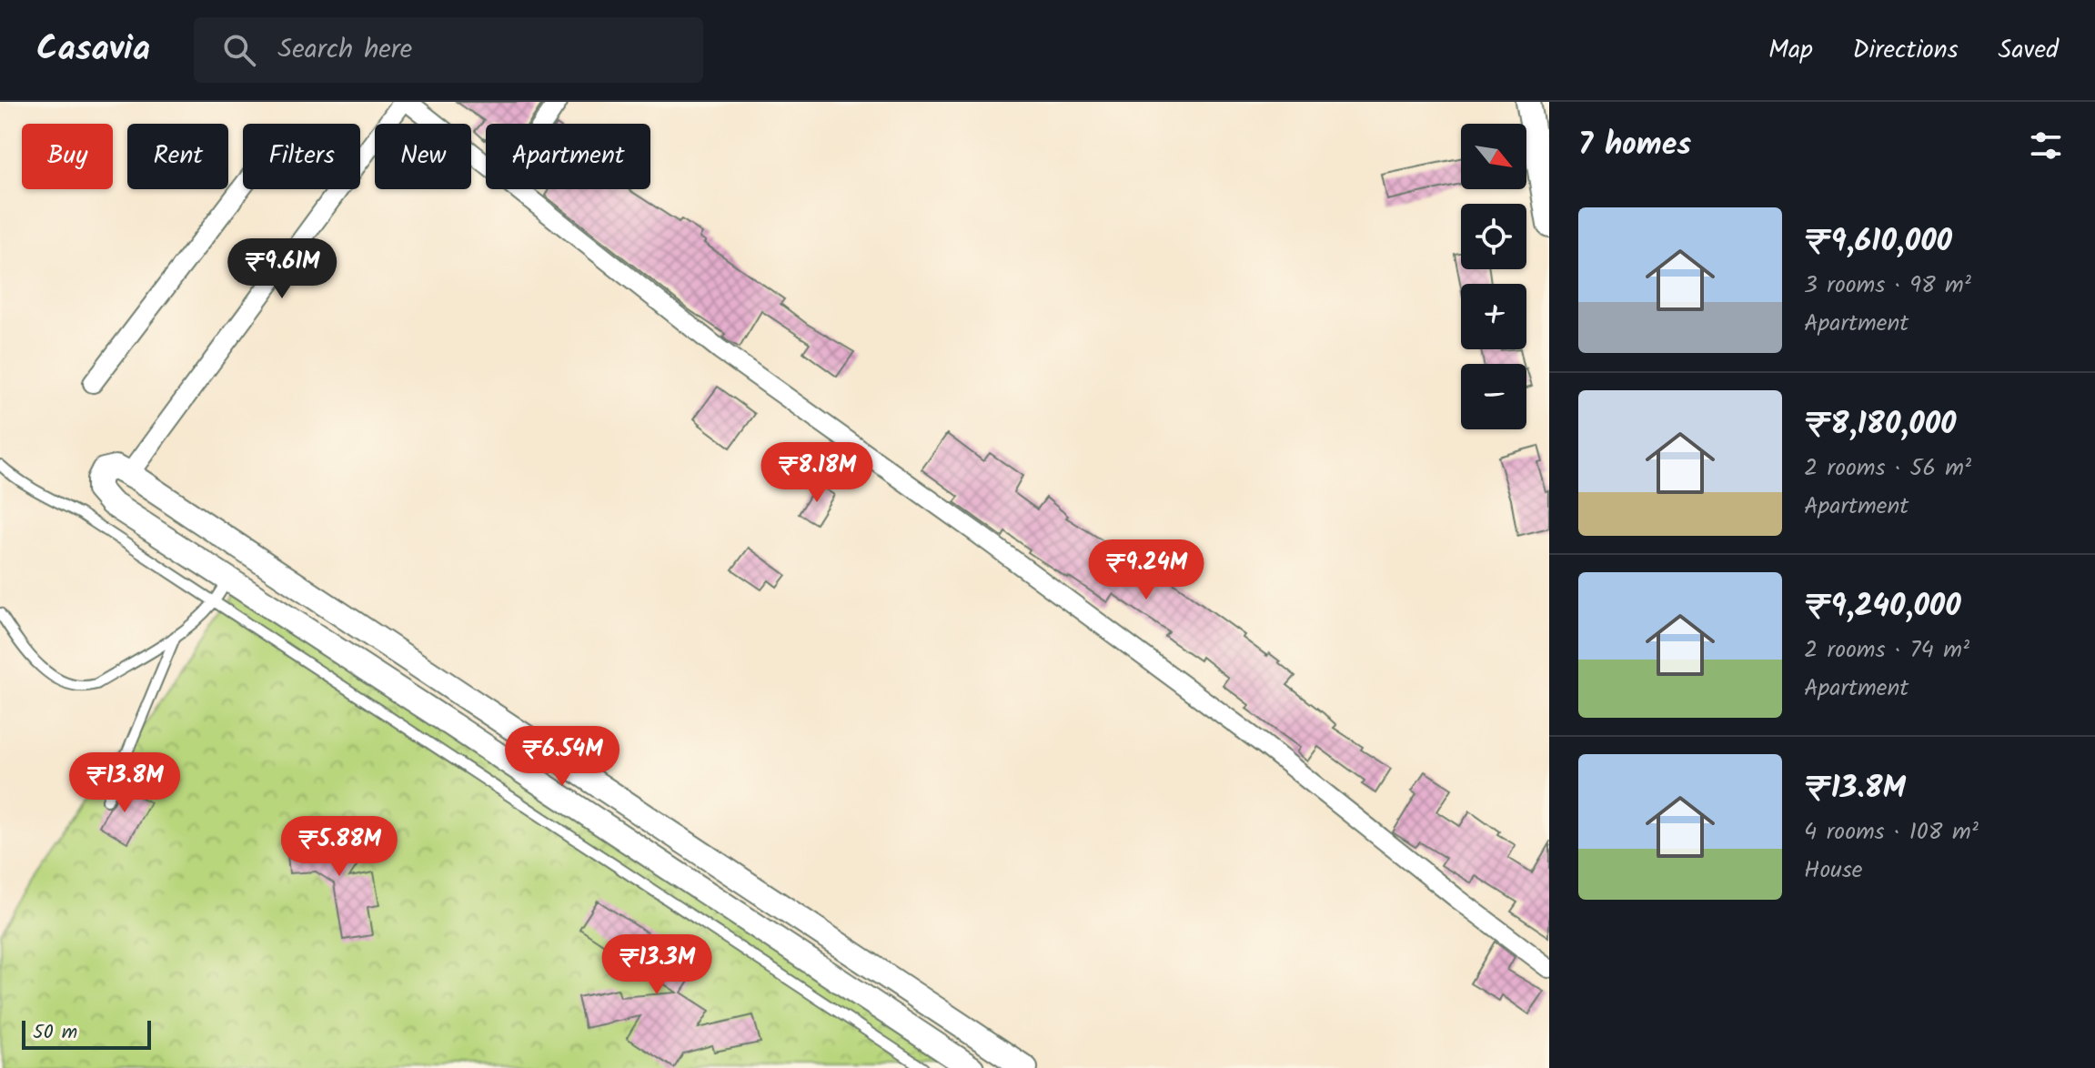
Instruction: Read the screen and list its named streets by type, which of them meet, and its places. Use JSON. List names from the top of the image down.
{
  "scale_bar": "50 m",
  "north": "bottom right",
  "page": {
    "header": "Casavia",
    "search": "Search here",
    "nav": ["Map", "Directions", "Saved"],
    "heading": "7 homes",
    "map_buttons": ["+", "−"],
    "chip": [
      "Buy",
      "Rent",
      "Filters",
      "New",
      "Apartment"
    ],
    "list": [
      {
        "name": "₹9,610,000",
        "note": "3 rooms · 98 m² · Apartment"
      },
      {
        "name": "₹8,180,000",
        "note": "2 rooms · 56 m² · Apartment"
      },
      {
        "name": "₹9,240,000",
        "note": "2 rooms · 74 m² · Apartment"
      },
      {
        "name": "₹13.8M",
        "note": "4 rooms · 108 m² · House"
      }
    ],
    "price": [
      "₹9.61M",
      "₹8.18M",
      "₹9.24M",
      "₹6.54M",
      "₹13.8M",
      "₹5.88M",
      "₹13.3M"
    ],
    "scale": "50 m"
  }
}
